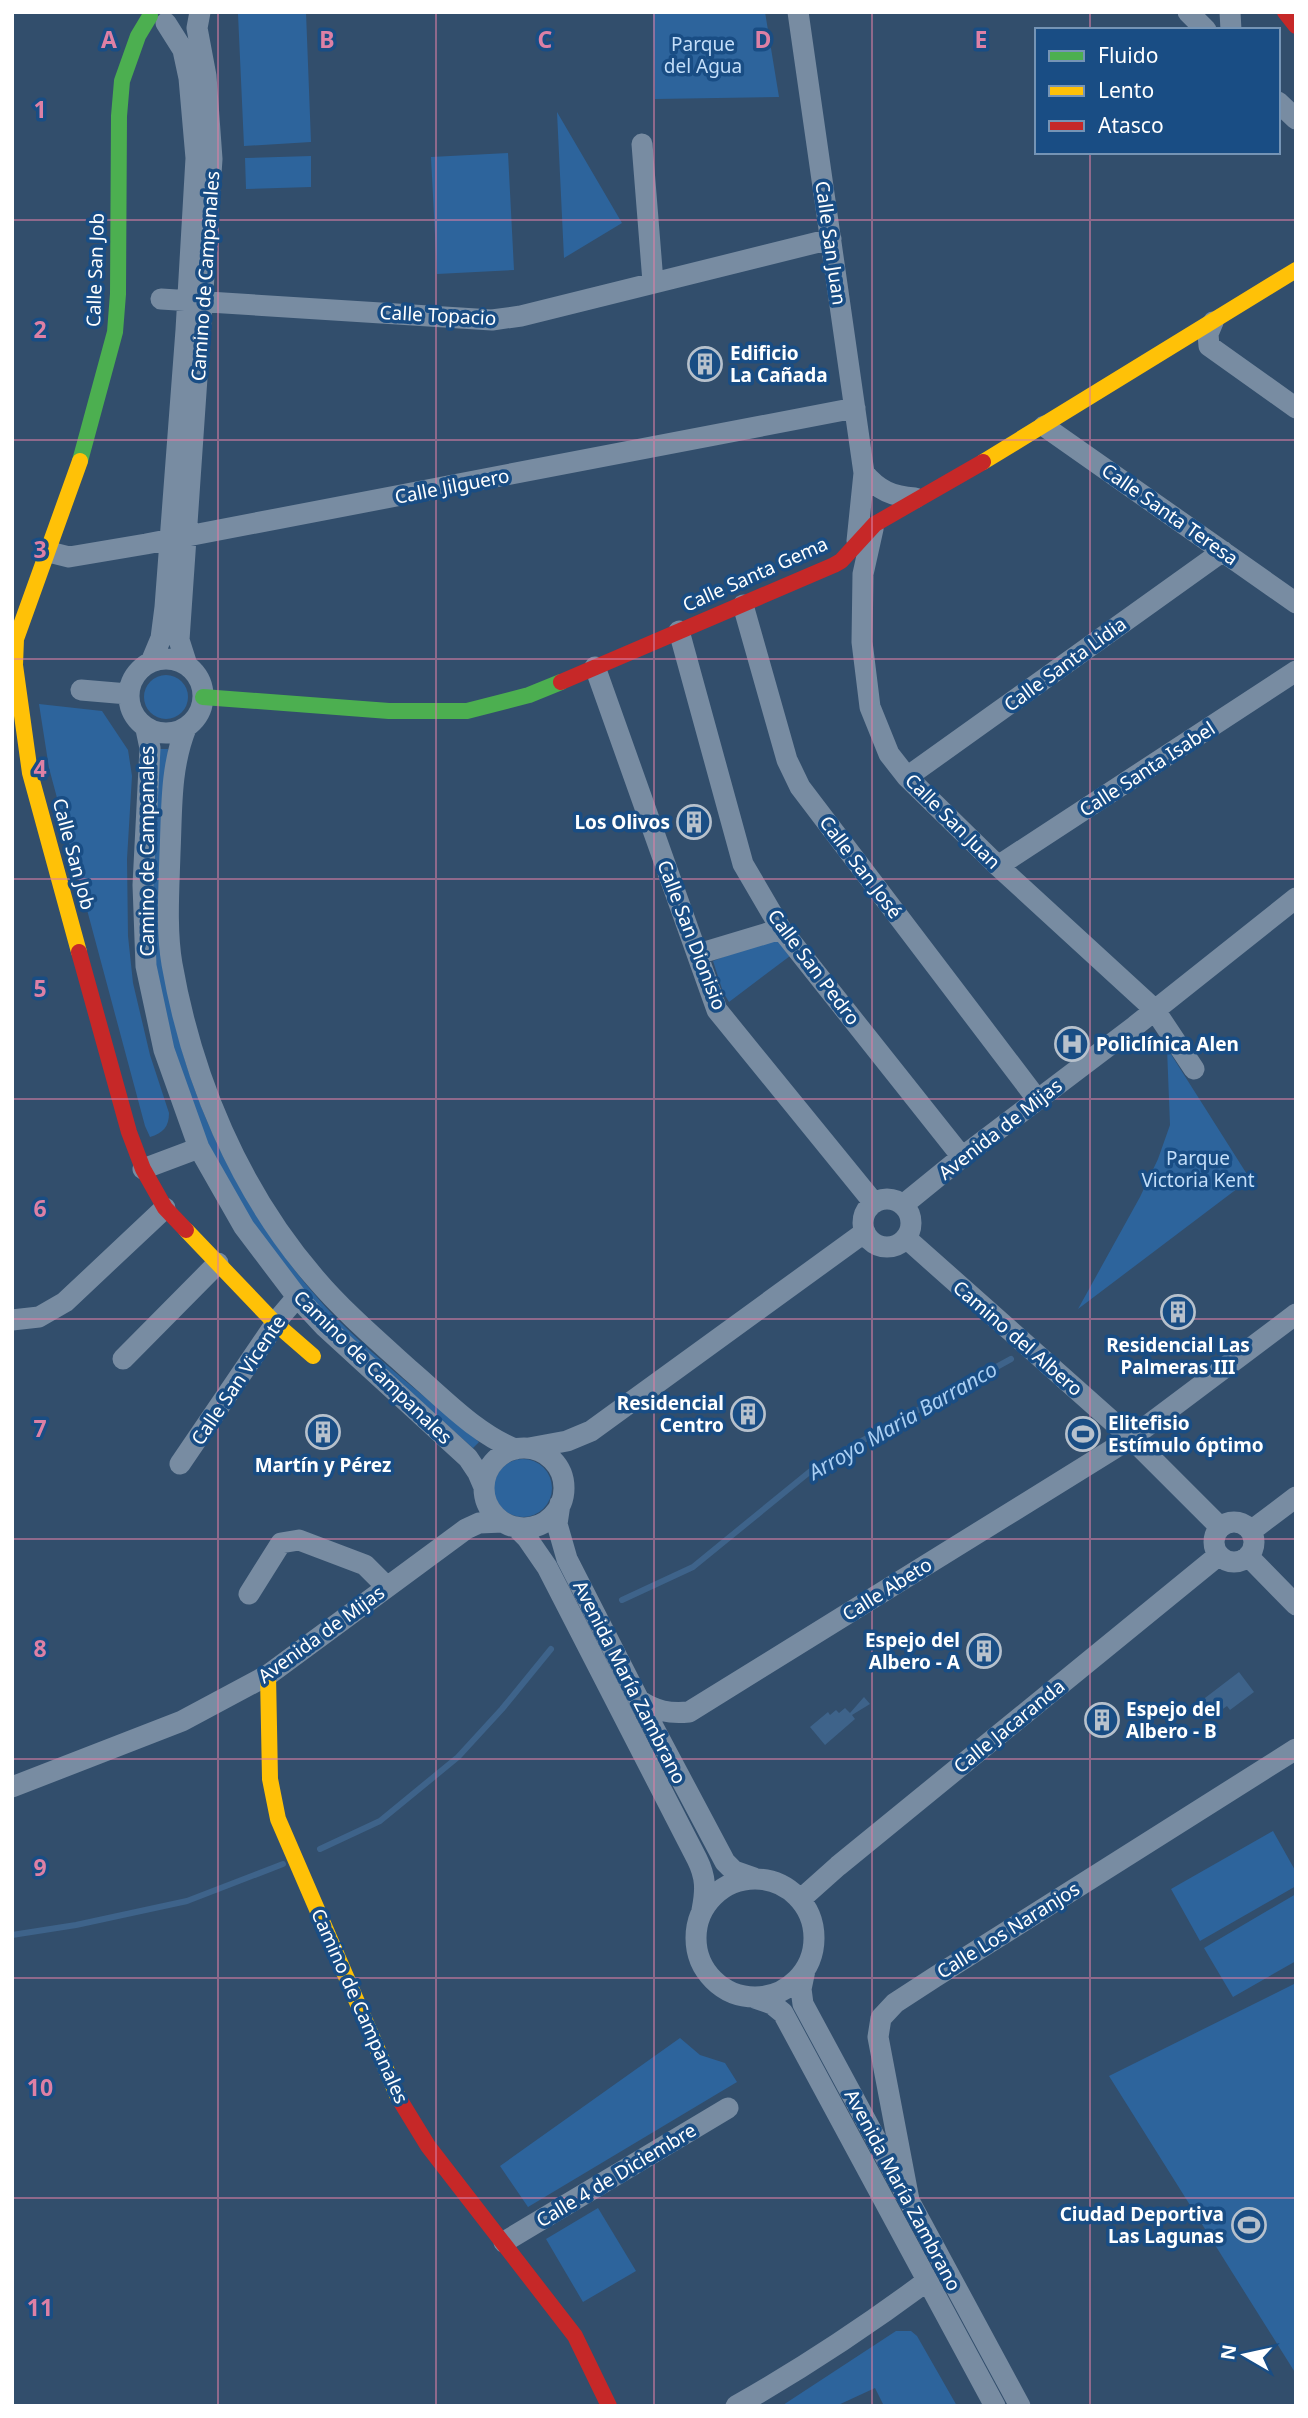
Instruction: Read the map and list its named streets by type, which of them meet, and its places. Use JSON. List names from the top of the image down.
{
  "streets": {
    "main road": ["Calle San Job", "Camino de Campanales", "Calle Santa Gema"],
    "street": [
      "Calle San Juan",
      "Calle Topacio",
      "Calle Jilguero",
      "Calle Santa Teresa",
      "Calle Santa Lidia",
      "Calle Santa Isabel",
      "Calle San José",
      "Calle San Dionisio",
      "Calle San Pedro",
      "Avenida de Mijas",
      "Camino del Albero",
      "Calle San Vicente",
      "Calle Abeto",
      "Avenida María Zambrano",
      "Calle Jacaranda",
      "Calle Los Naranjos",
      "Calle 4 de Diciembre"
    ]
  },
  "crossings": [
    ["Calle San Juan", "Calle Topacio"],
    ["Calle San Juan", "Calle Jilguero"],
    ["Calle San Juan", "Calle Santa Gema"],
    ["Calle San Juan", "Calle Santa Lidia"],
    ["Calle San Juan", "Calle Santa Isabel"],
    ["Calle San Juan", "Avenida de Mijas"],
    ["Calle San Job", "Camino de Campanales"],
    ["Calle San Job", "Calle Jilguero"],
    ["Calle San Job", "Calle San Vicente"],
    ["Camino de Campanales", "Calle Topacio"],
    ["Camino de Campanales", "Calle Jilguero"],
    ["Camino de Campanales", "Calle Santa Gema"],
    ["Camino de Campanales", "Avenida de Mijas"],
    ["Camino de Campanales", "Calle San Vicente"],
    ["Camino de Campanales", "Avenida María Zambrano"],
    ["Camino de Campanales", "Calle 4 de Diciembre"],
    ["Calle Santa Teresa", "Calle Santa Gema"],
    ["Calle Santa Teresa", "Calle Santa Lidia"],
    ["Calle Santa Gema", "Calle San José"],
    ["Calle Santa Gema", "Calle San Dionisio"],
    ["Calle Santa Gema", "Calle San Pedro"],
    ["Calle San José", "Avenida de Mijas"],
    ["Calle San Dionisio", "Avenida de Mijas"],
    ["Calle San Dionisio", "Camino del Albero"],
    ["Calle San Pedro", "Avenida de Mijas"],
    ["Avenida de Mijas", "Camino del Albero"],
    ["Avenida de Mijas", "Avenida María Zambrano"],
    ["Camino del Albero", "Calle Abeto"],
    ["Camino del Albero", "Calle Jacaranda"],
    ["Calle Abeto", "Avenida María Zambrano"],
    ["Avenida María Zambrano", "Calle Jacaranda"],
    ["Avenida María Zambrano", "Calle Los Naranjos"]
  ],
  "water": ["Arroyo Maria Barranco"],
  "parks": ["Parque del Agua", "Parque Victoria Kent"],
  "places": {
    "building": [
      "Edificio La Cañada",
      "Los Olivos",
      "Residencial Las Palmeras III",
      "Residencial Centro",
      "Martín y Pérez",
      "Espejo del Albero - A",
      "Espejo del Albero - B"
    ],
    "hospital": ["Policlínica Alen"],
    "sports": ["Elitefisio Estímulo óptimo", "Ciudad Deportiva Las Lagunas"]
  },
  "legend": ["Fluido", "Lento", "Atasco"],
  "north": "left",
  "grid": {
    "columns": [
      "A",
      "B",
      "C",
      "D",
      "E"
    ],
    "rows": [
      "1",
      "2",
      "3",
      "4",
      "5",
      "6",
      "7",
      "8",
      "9",
      "10",
      "11"
    ]
  }
}
